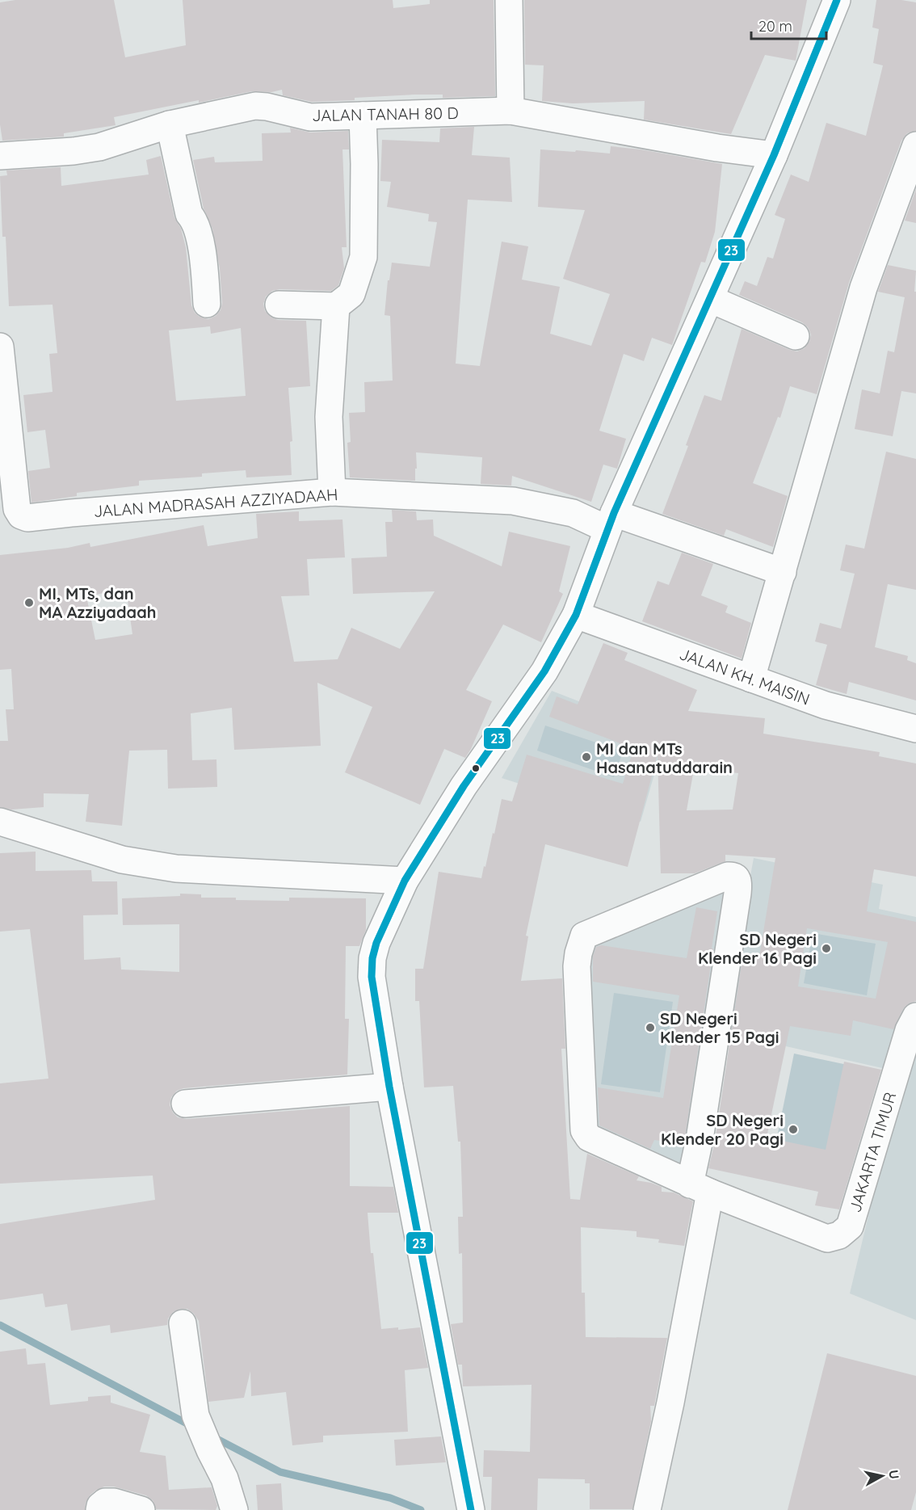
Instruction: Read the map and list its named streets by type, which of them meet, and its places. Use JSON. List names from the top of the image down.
{
  "streets": {
    "street": [
      "JALAN TANAH 80 D",
      "JALAN MADRASAH AZZIYADAAH",
      "JALAN KH. MAISIN",
      "JAKARTA TIMUR"
    ]
  },
  "places": [
    "MI, MTs, dan MA Azziyadaah",
    "MI dan MTs Hasanatuddarain",
    "SD Negeri Klender 16 Pagi",
    "SD Negeri Klender 15 Pagi",
    "SD Negeri Klender 20 Pagi"
  ],
  "lines": ["transit line 23"],
  "scale_bar": "20 m",
  "north": "right"
}
